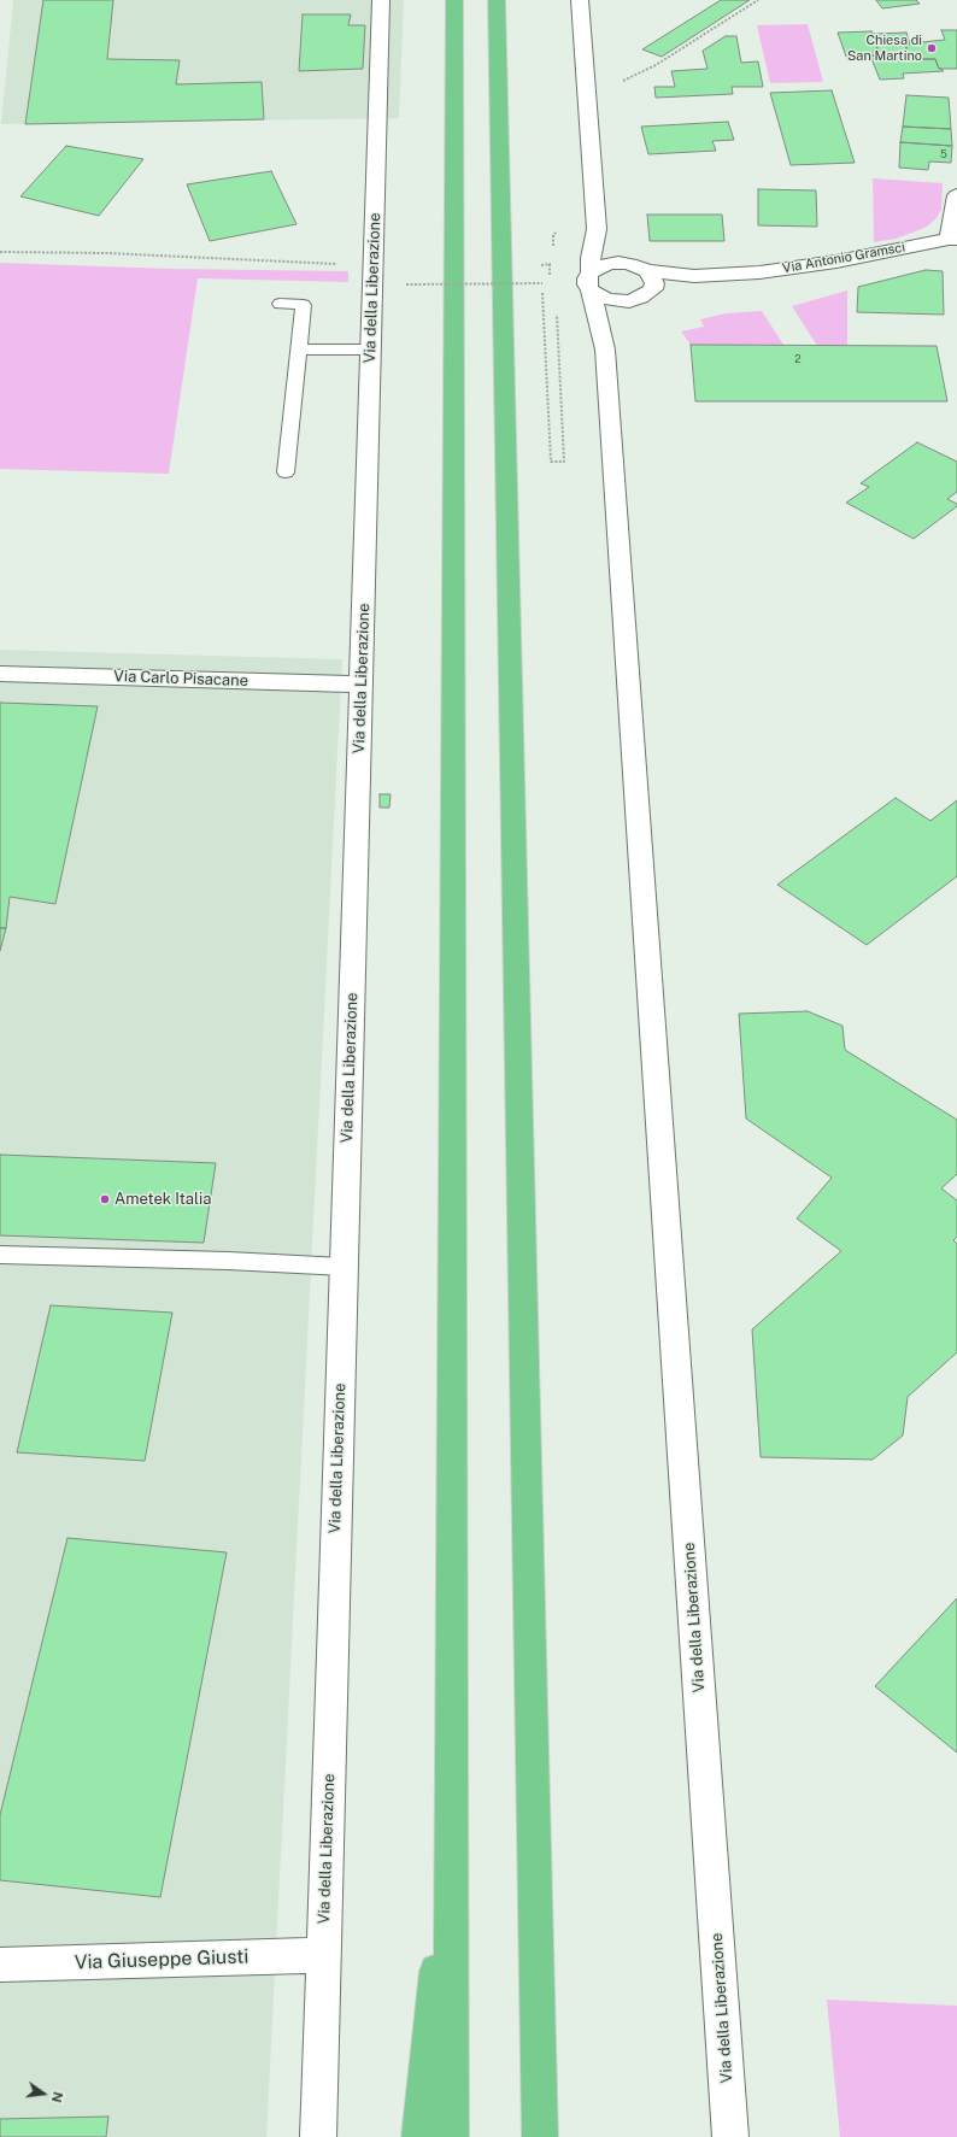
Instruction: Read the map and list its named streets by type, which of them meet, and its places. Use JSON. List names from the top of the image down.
{
  "streets": {
    "street": [
      "Via Antonio Gramsci",
      "Via della Liberazione",
      "Via Carlo Pisacane",
      "Via Giuseppe Giusti"
    ]
  },
  "crossings": [
    ["Via Antonio Gramsci", "Via della Liberazione"],
    ["Via della Liberazione", "Via Carlo Pisacane"],
    ["Via della Liberazione", "Via Giuseppe Giusti"]
  ],
  "places": ["Chiesa di San Martino", "Ametek Italia"],
  "house_numbers": ["5", "2"],
  "north": "right"
}
